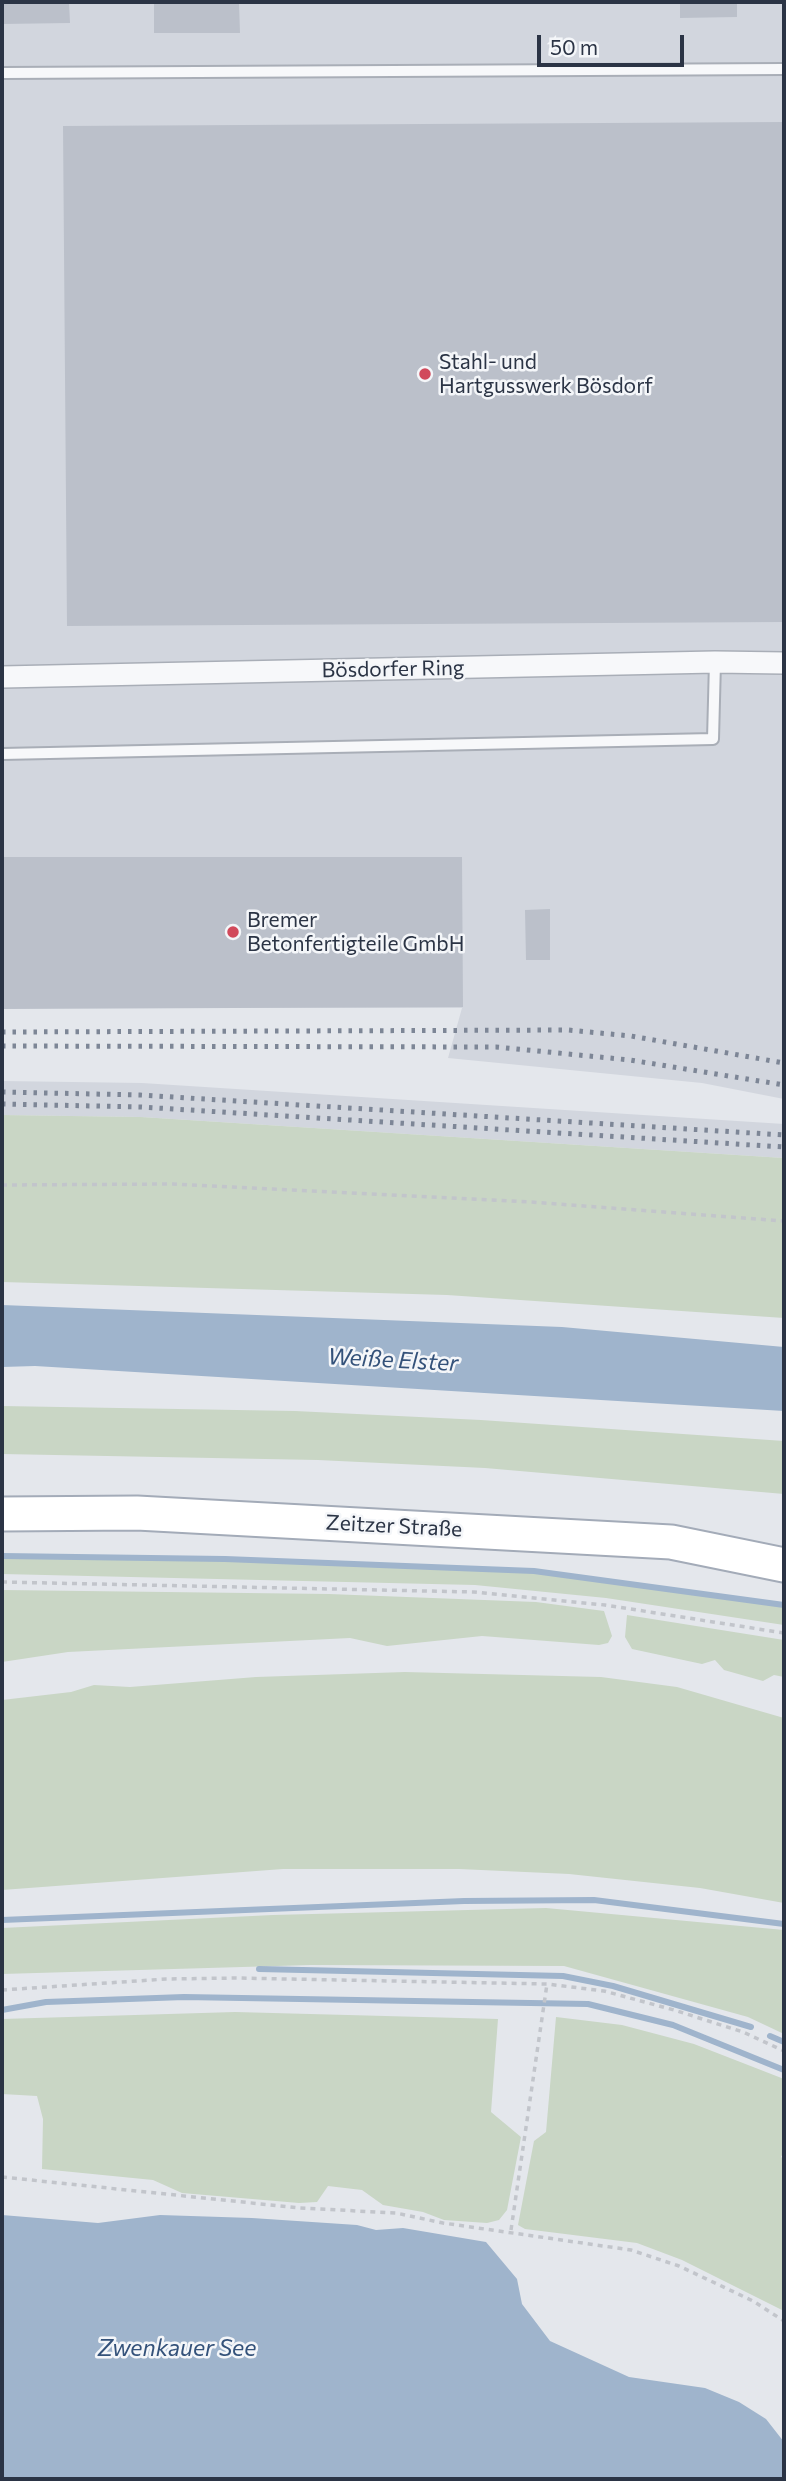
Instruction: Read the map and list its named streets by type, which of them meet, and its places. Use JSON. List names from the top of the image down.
{
  "streets": {
    "main road": ["Zeitzer Straße"],
    "street": ["Bösdorfer Ring"]
  },
  "water": ["Weiße Elster", "Zwenkauer See"],
  "places": ["Stahl- und Hartgusswerk Bösdorf", "Bremer Betonfertigteile GmbH"],
  "scale_bar": "50 m"
}
